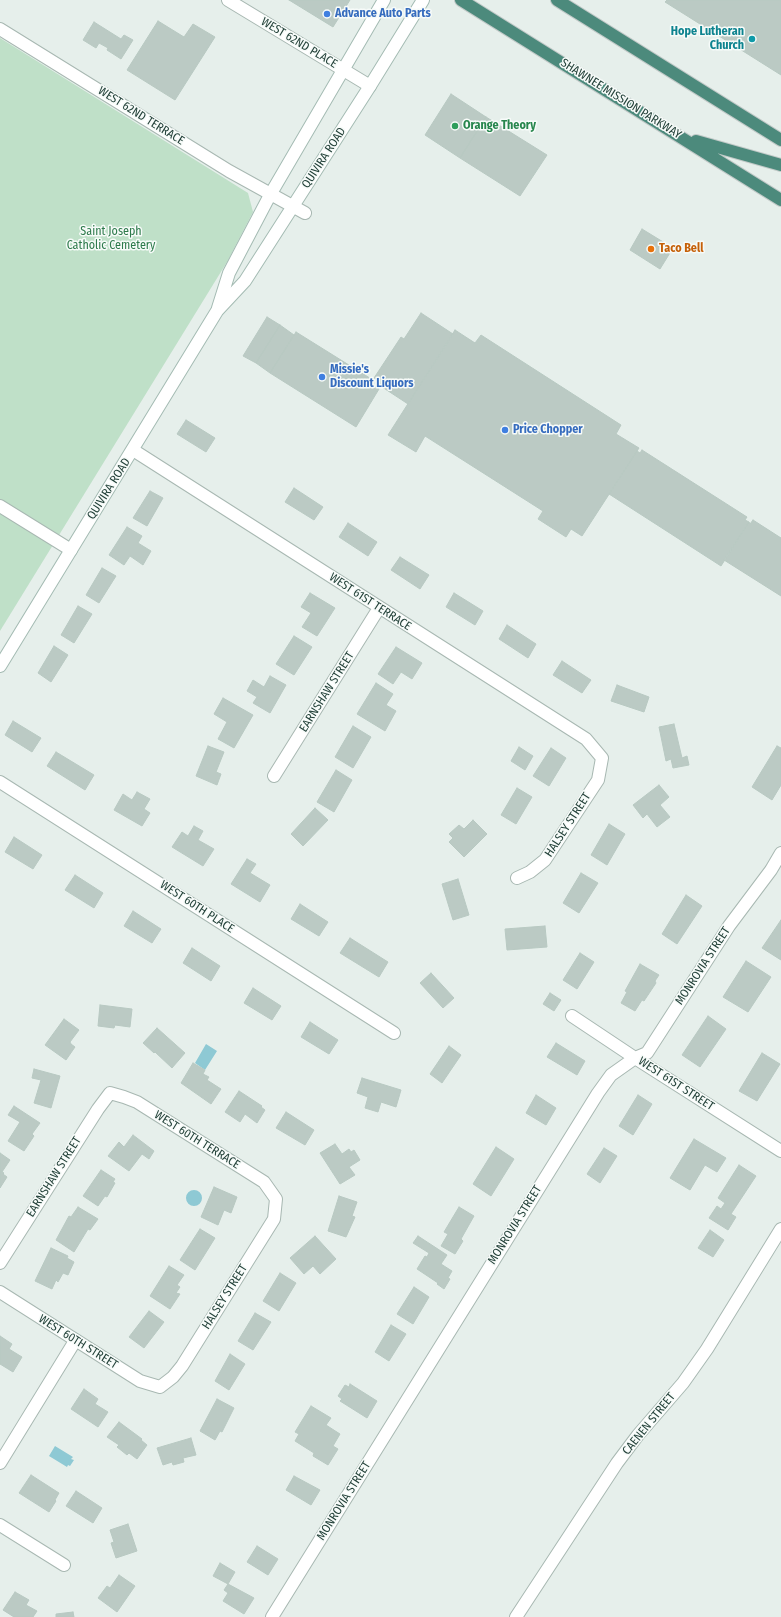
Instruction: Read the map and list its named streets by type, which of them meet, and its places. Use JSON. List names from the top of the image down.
{
  "streets": {
    "highway": ["SHAWNEE MISSION PARKWAY"],
    "street": [
      "WEST 62ND PLACE",
      "WEST 62ND TERRACE",
      "QUIVIRA ROAD",
      "WEST 61ST TERRACE",
      "EARNSHAW STREET",
      "HALSEY STREET",
      "WEST 60TH PLACE",
      "MONROVIA STREET",
      "WEST 61ST STREET",
      "WEST 60TH TERRACE",
      "WEST 60TH STREET",
      "CAENEN STREET"
    ]
  },
  "crossings": [
    ["WEST 62ND PLACE", "QUIVIRA ROAD"],
    ["WEST 62ND TERRACE", "QUIVIRA ROAD"],
    ["QUIVIRA ROAD", "WEST 61ST TERRACE"],
    ["WEST 61ST TERRACE", "EARNSHAW STREET"],
    ["WEST 61ST TERRACE", "HALSEY STREET"],
    ["EARNSHAW STREET", "WEST 60TH TERRACE"],
    ["HALSEY STREET", "WEST 60TH TERRACE"],
    ["HALSEY STREET", "WEST 60TH STREET"],
    ["MONROVIA STREET", "WEST 61ST STREET"]
  ],
  "parks": ["Saint Joseph Catholic Cemetery"],
  "places": [
    "Advance Auto Parts",
    "Hope Lutheran Church",
    "Orange Theory",
    "Taco Bell",
    "Missie's Discount Liquors",
    "Price Chopper"
  ]
}
